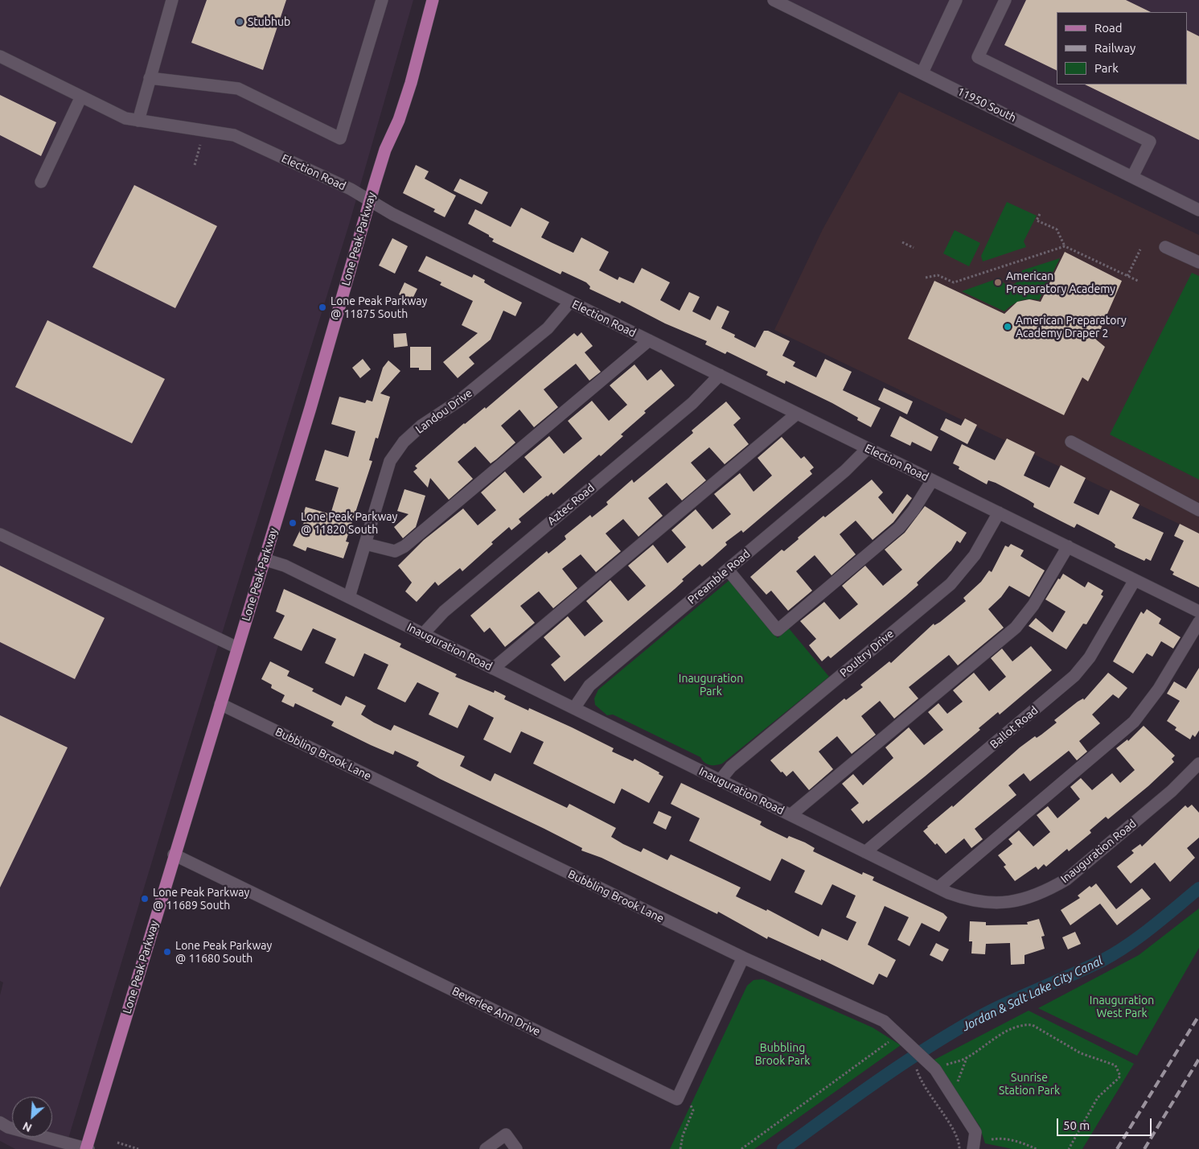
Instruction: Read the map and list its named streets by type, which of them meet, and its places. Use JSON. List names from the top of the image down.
{
  "streets": {
    "main road": ["Lone Peak Parkway"],
    "street": [
      "11950 South",
      "Election Road",
      "Landou Drive",
      "Aztec Road",
      "Preamble Road",
      "Inauguration Road",
      "Poultry Drive",
      "Ballot Road",
      "Bubbling Brook Lane",
      "Beverlee Ann Drive"
    ]
  },
  "crossings": [
    ["Election Road", "Lone Peak Parkway"],
    ["Election Road", "Landou Drive"],
    ["Election Road", "Aztec Road"],
    ["Election Road", "Preamble Road"],
    ["Election Road", "Poultry Drive"],
    ["Election Road", "Ballot Road"],
    ["Lone Peak Parkway", "Inauguration Road"],
    ["Lone Peak Parkway", "Bubbling Brook Lane"],
    ["Lone Peak Parkway", "Beverlee Ann Drive"],
    ["Landou Drive", "Inauguration Road"],
    ["Aztec Road", "Inauguration Road"],
    ["Preamble Road", "Inauguration Road"],
    ["Inauguration Road", "Poultry Drive"],
    ["Inauguration Road", "Ballot Road"],
    ["Bubbling Brook Lane", "Beverlee Ann Drive"]
  ],
  "water": ["Jordan & Salt Lake City Canal"],
  "parks": [
    "Inauguration Park",
    "Inauguration West Park",
    "Bubbling Brook Park",
    "Sunrise Station Park"
  ],
  "places": [
    "Stubhub",
    "American Preparatory Academy",
    "Lone Peak Parkway @ 11875 South",
    "American Preparatory Academy Draper 2",
    "Lone Peak Parkway @ 11820 South",
    "Lone Peak Parkway @ 11689 South",
    "Lone Peak Parkway @ 11680 South"
  ],
  "legend": ["Road", "Railway", "Park"],
  "scale_bar": "50 m",
  "north": "bottom left"
}
